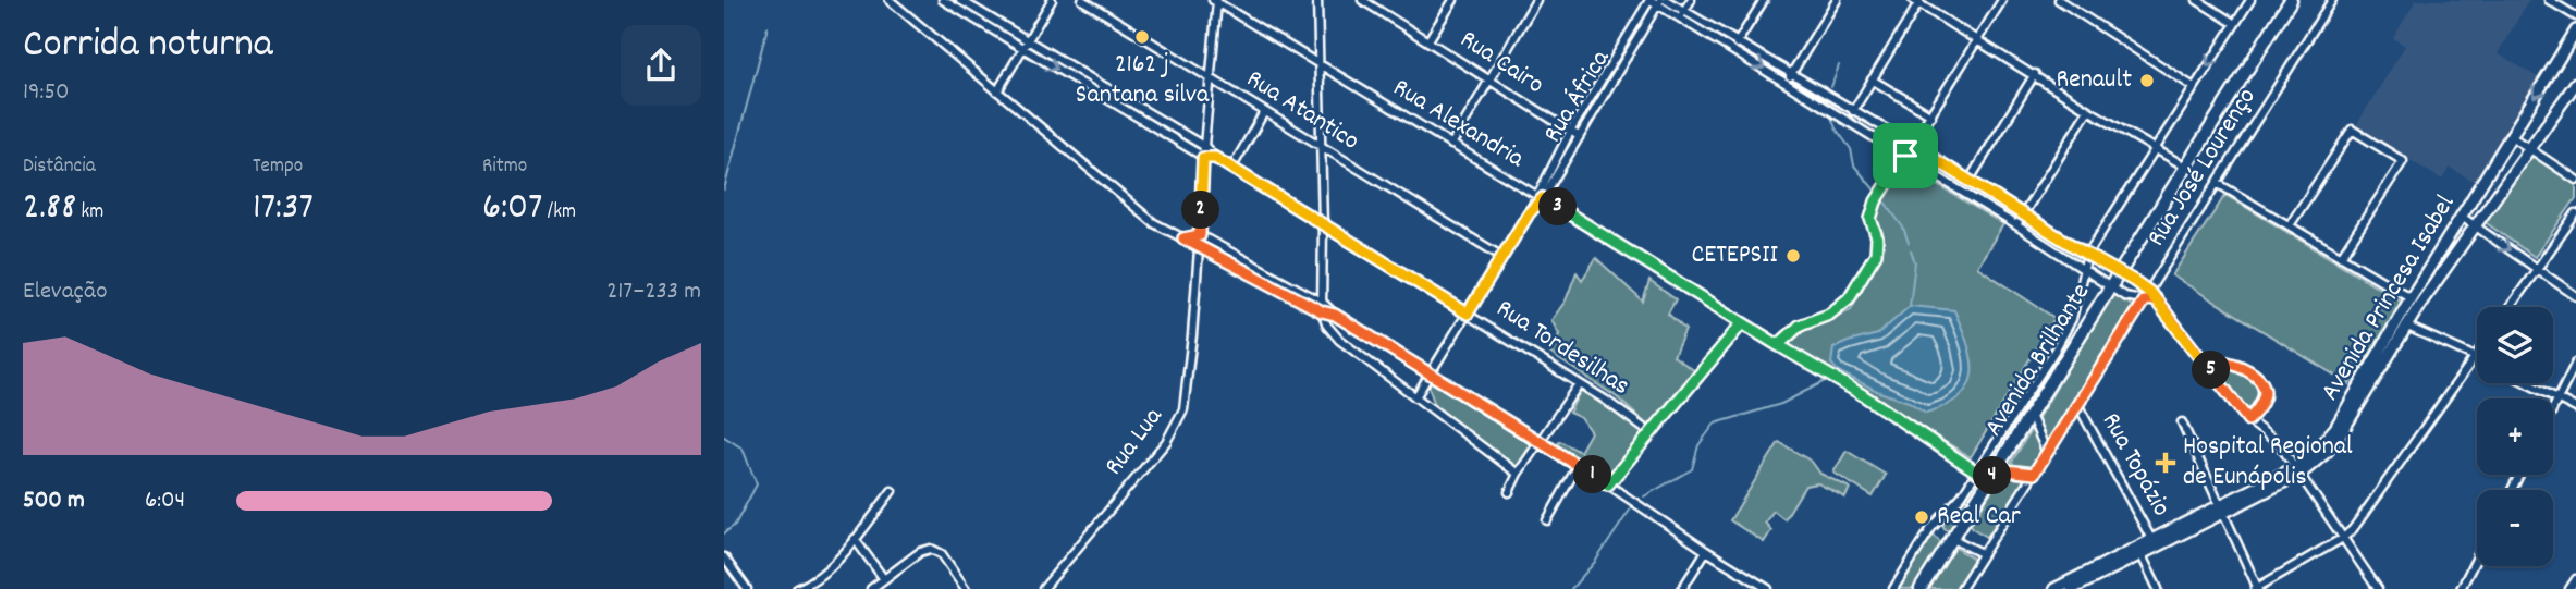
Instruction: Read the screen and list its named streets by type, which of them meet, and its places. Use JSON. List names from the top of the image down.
{
  "streets": {
    "main road": ["Avenida Princesa Isabel", "Avenida Brilhante"],
    "street": [
      "Rua Cairo",
      "Rua África",
      "Rua Atantico",
      "Rua Alexandria",
      "Rua José Lourenço",
      "Rua Tordesilhas",
      "Rua Lua",
      "Rua Topázio"
    ]
  },
  "crossings": [
    ["Rua Cairo", "Rua África"],
    ["Rua África", "Rua Atantico"],
    ["Rua África", "Rua Alexandria"],
    ["Rua África", "Rua Tordesilhas"],
    ["Rua Atantico", "Rua Lua"],
    ["Rua Alexandria", "Avenida Brilhante"],
    ["Rua Alexandria", "Rua Lua"],
    ["Rua José Lourenço", "Rua Topázio"],
    ["Avenida Princesa Isabel", "Rua Topázio"],
    ["Rua Tordesilhas", "Rua Lua"]
  ],
  "places": {
    "other": [
      "2162 j Santana silva",
      "Renault",
      "CETEPSII",
      "Real Car"
    ],
    "health": ["Hospital Regional de Eunápolis"]
  },
  "page": {
    "heading": ["Corrida noturna", "19:50"],
    "stats": [
      ["Distância", "2.88 km"],
      ["Tempo", "17:37"],
      ["Ritmo", "6:07 /km"]
    ],
    "pins": [
      "3",
      "2",
      "5",
      "1",
      "4"
    ],
    "chart": ["Elevação", "217–233 m"],
    "map_buttons": ["+", "−"],
    "list": [
      {
        "name": "500 m",
        "note": "6:04"
      }
    ]
  }
}
